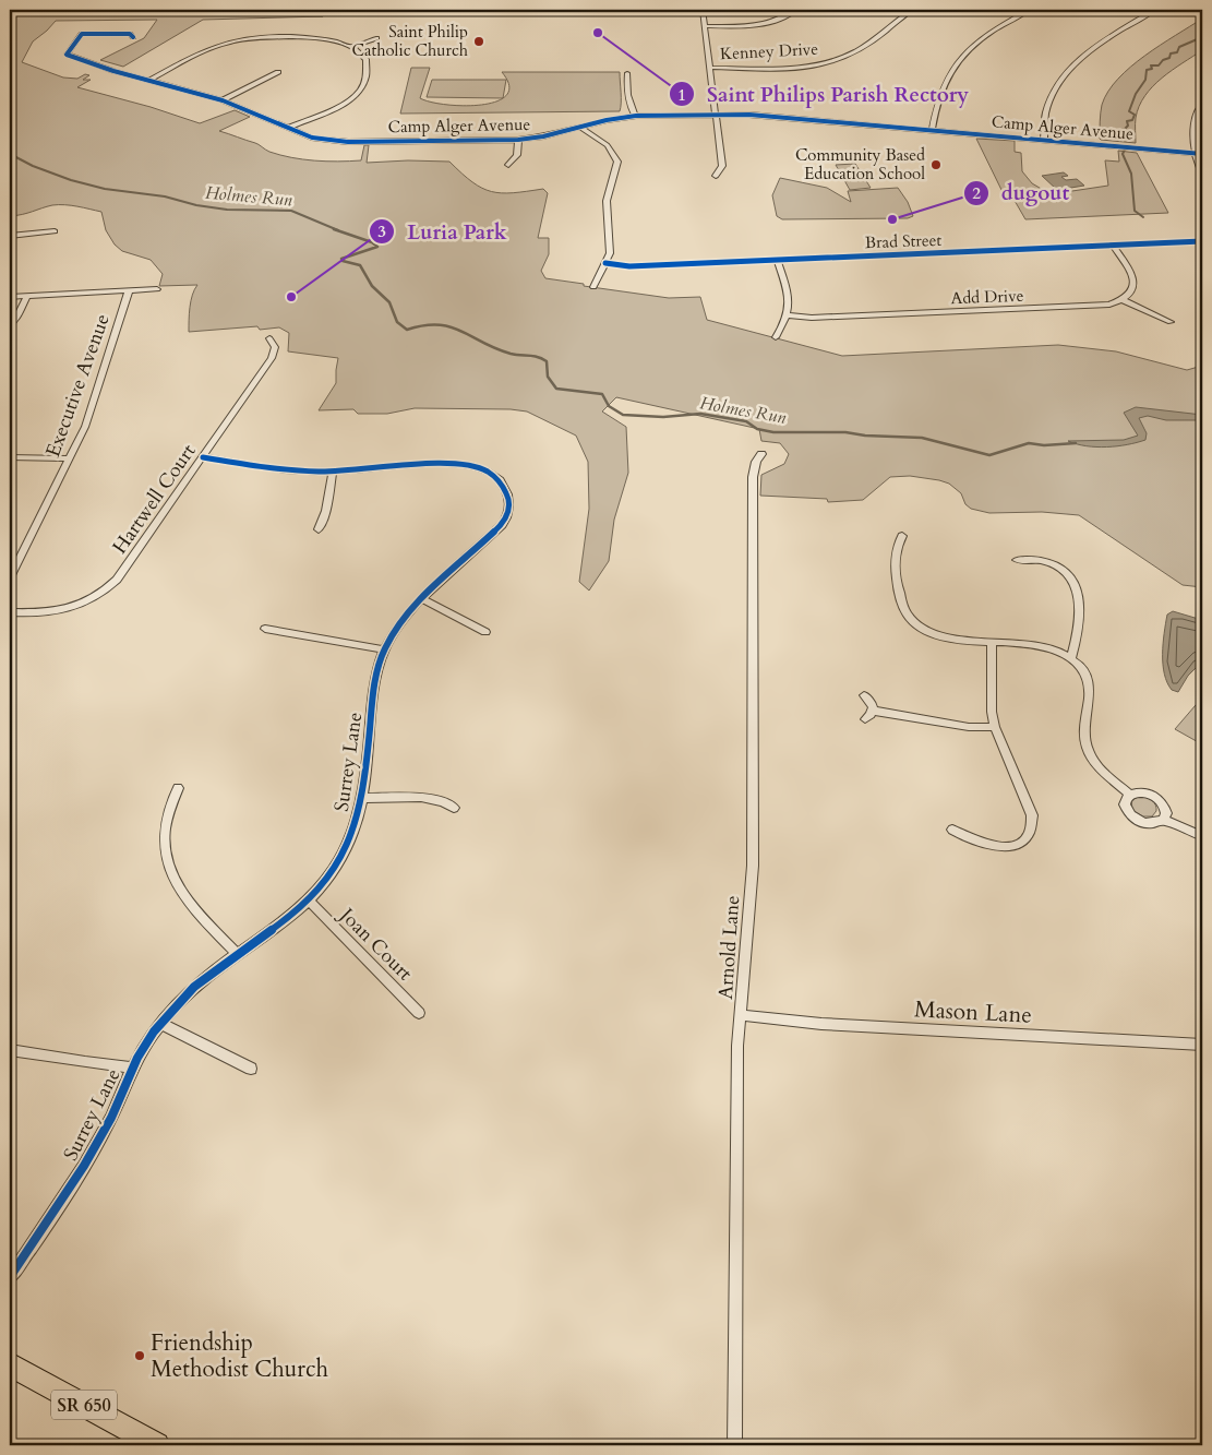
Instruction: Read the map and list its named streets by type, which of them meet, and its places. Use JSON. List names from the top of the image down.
{
  "streets": {
    "main road": ["SR 650"],
    "street": [
      "Kenney Drive",
      "Camp Alger Avenue",
      "Brad Street",
      "Add Drive",
      "Executive Avenue",
      "Hartwell Court",
      "Surrey Lane",
      "Joan Court",
      "Arnold Lane",
      "Mason Lane"
    ]
  },
  "crossings": [
    ["Hartwell Court", "Surrey Lane"],
    ["Surrey Lane", "Joan Court"],
    ["Arnold Lane", "Mason Lane"]
  ],
  "water": ["Holmes Run"],
  "places": [
    "Saint Philips Parish Rectory",
    "Saint Philip Catholic Church",
    "Community Based Education School",
    "dugout",
    "Luria Park",
    "Friendship Methodist Church"
  ]
}
